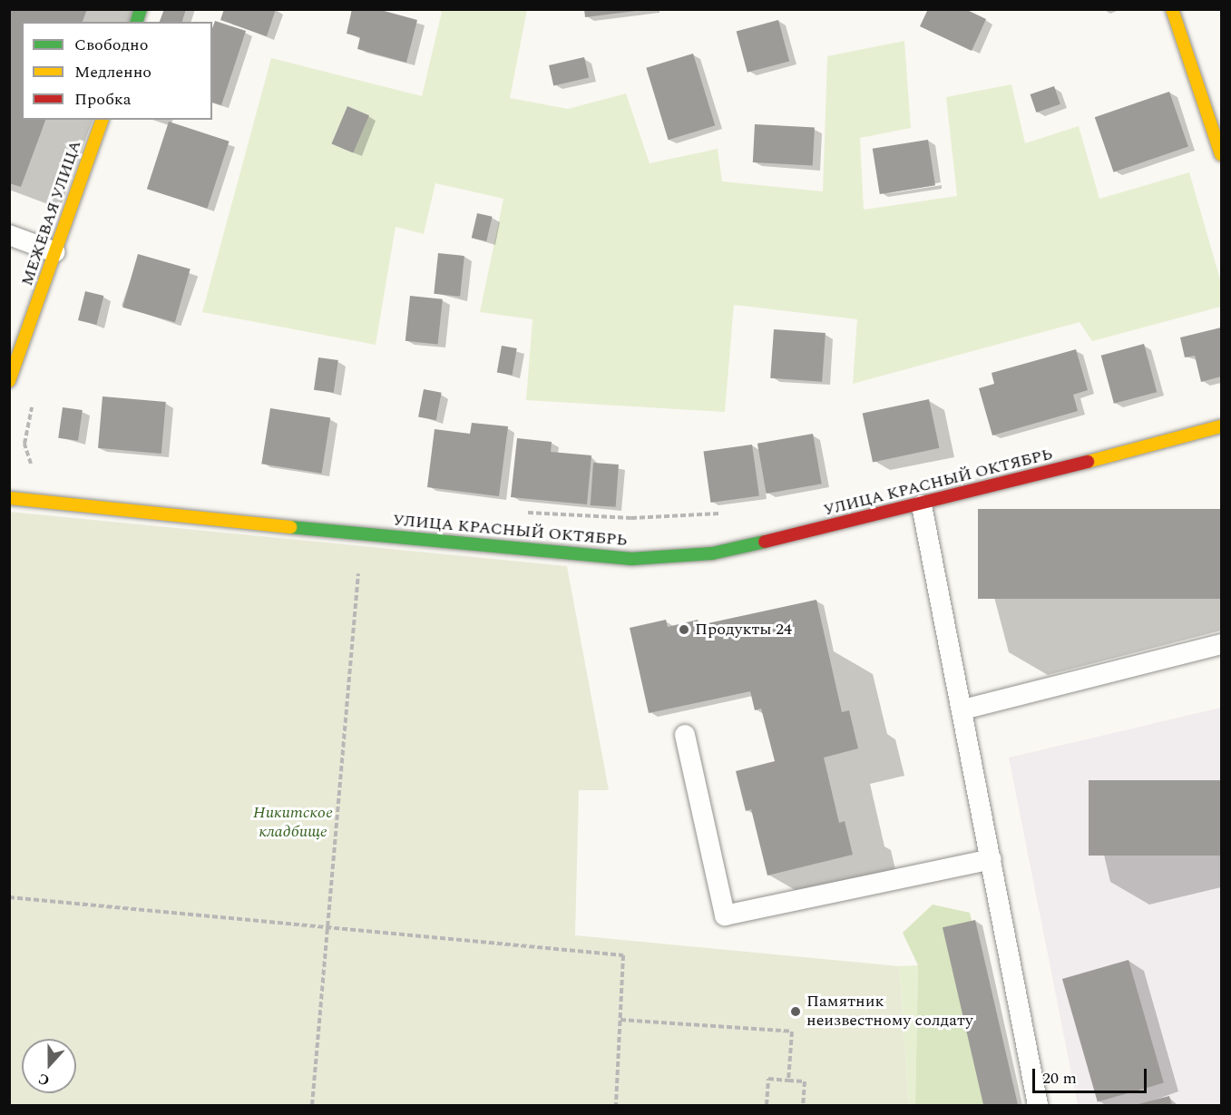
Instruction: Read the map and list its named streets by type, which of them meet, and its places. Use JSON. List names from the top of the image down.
{
  "streets": {
    "main road": ["МЕЖЕВАЯ УЛИЦА", "УЛИЦА КРАСНЫЙ ОКТЯБРЬ"]
  },
  "parks": ["Никитское кладбище"],
  "places": ["Продукты 24", "Памятник неизвестному солдату"],
  "legend": ["Свободно", "Медленно", "Пробка"],
  "scale_bar": "20 m",
  "north": "bottom"
}
